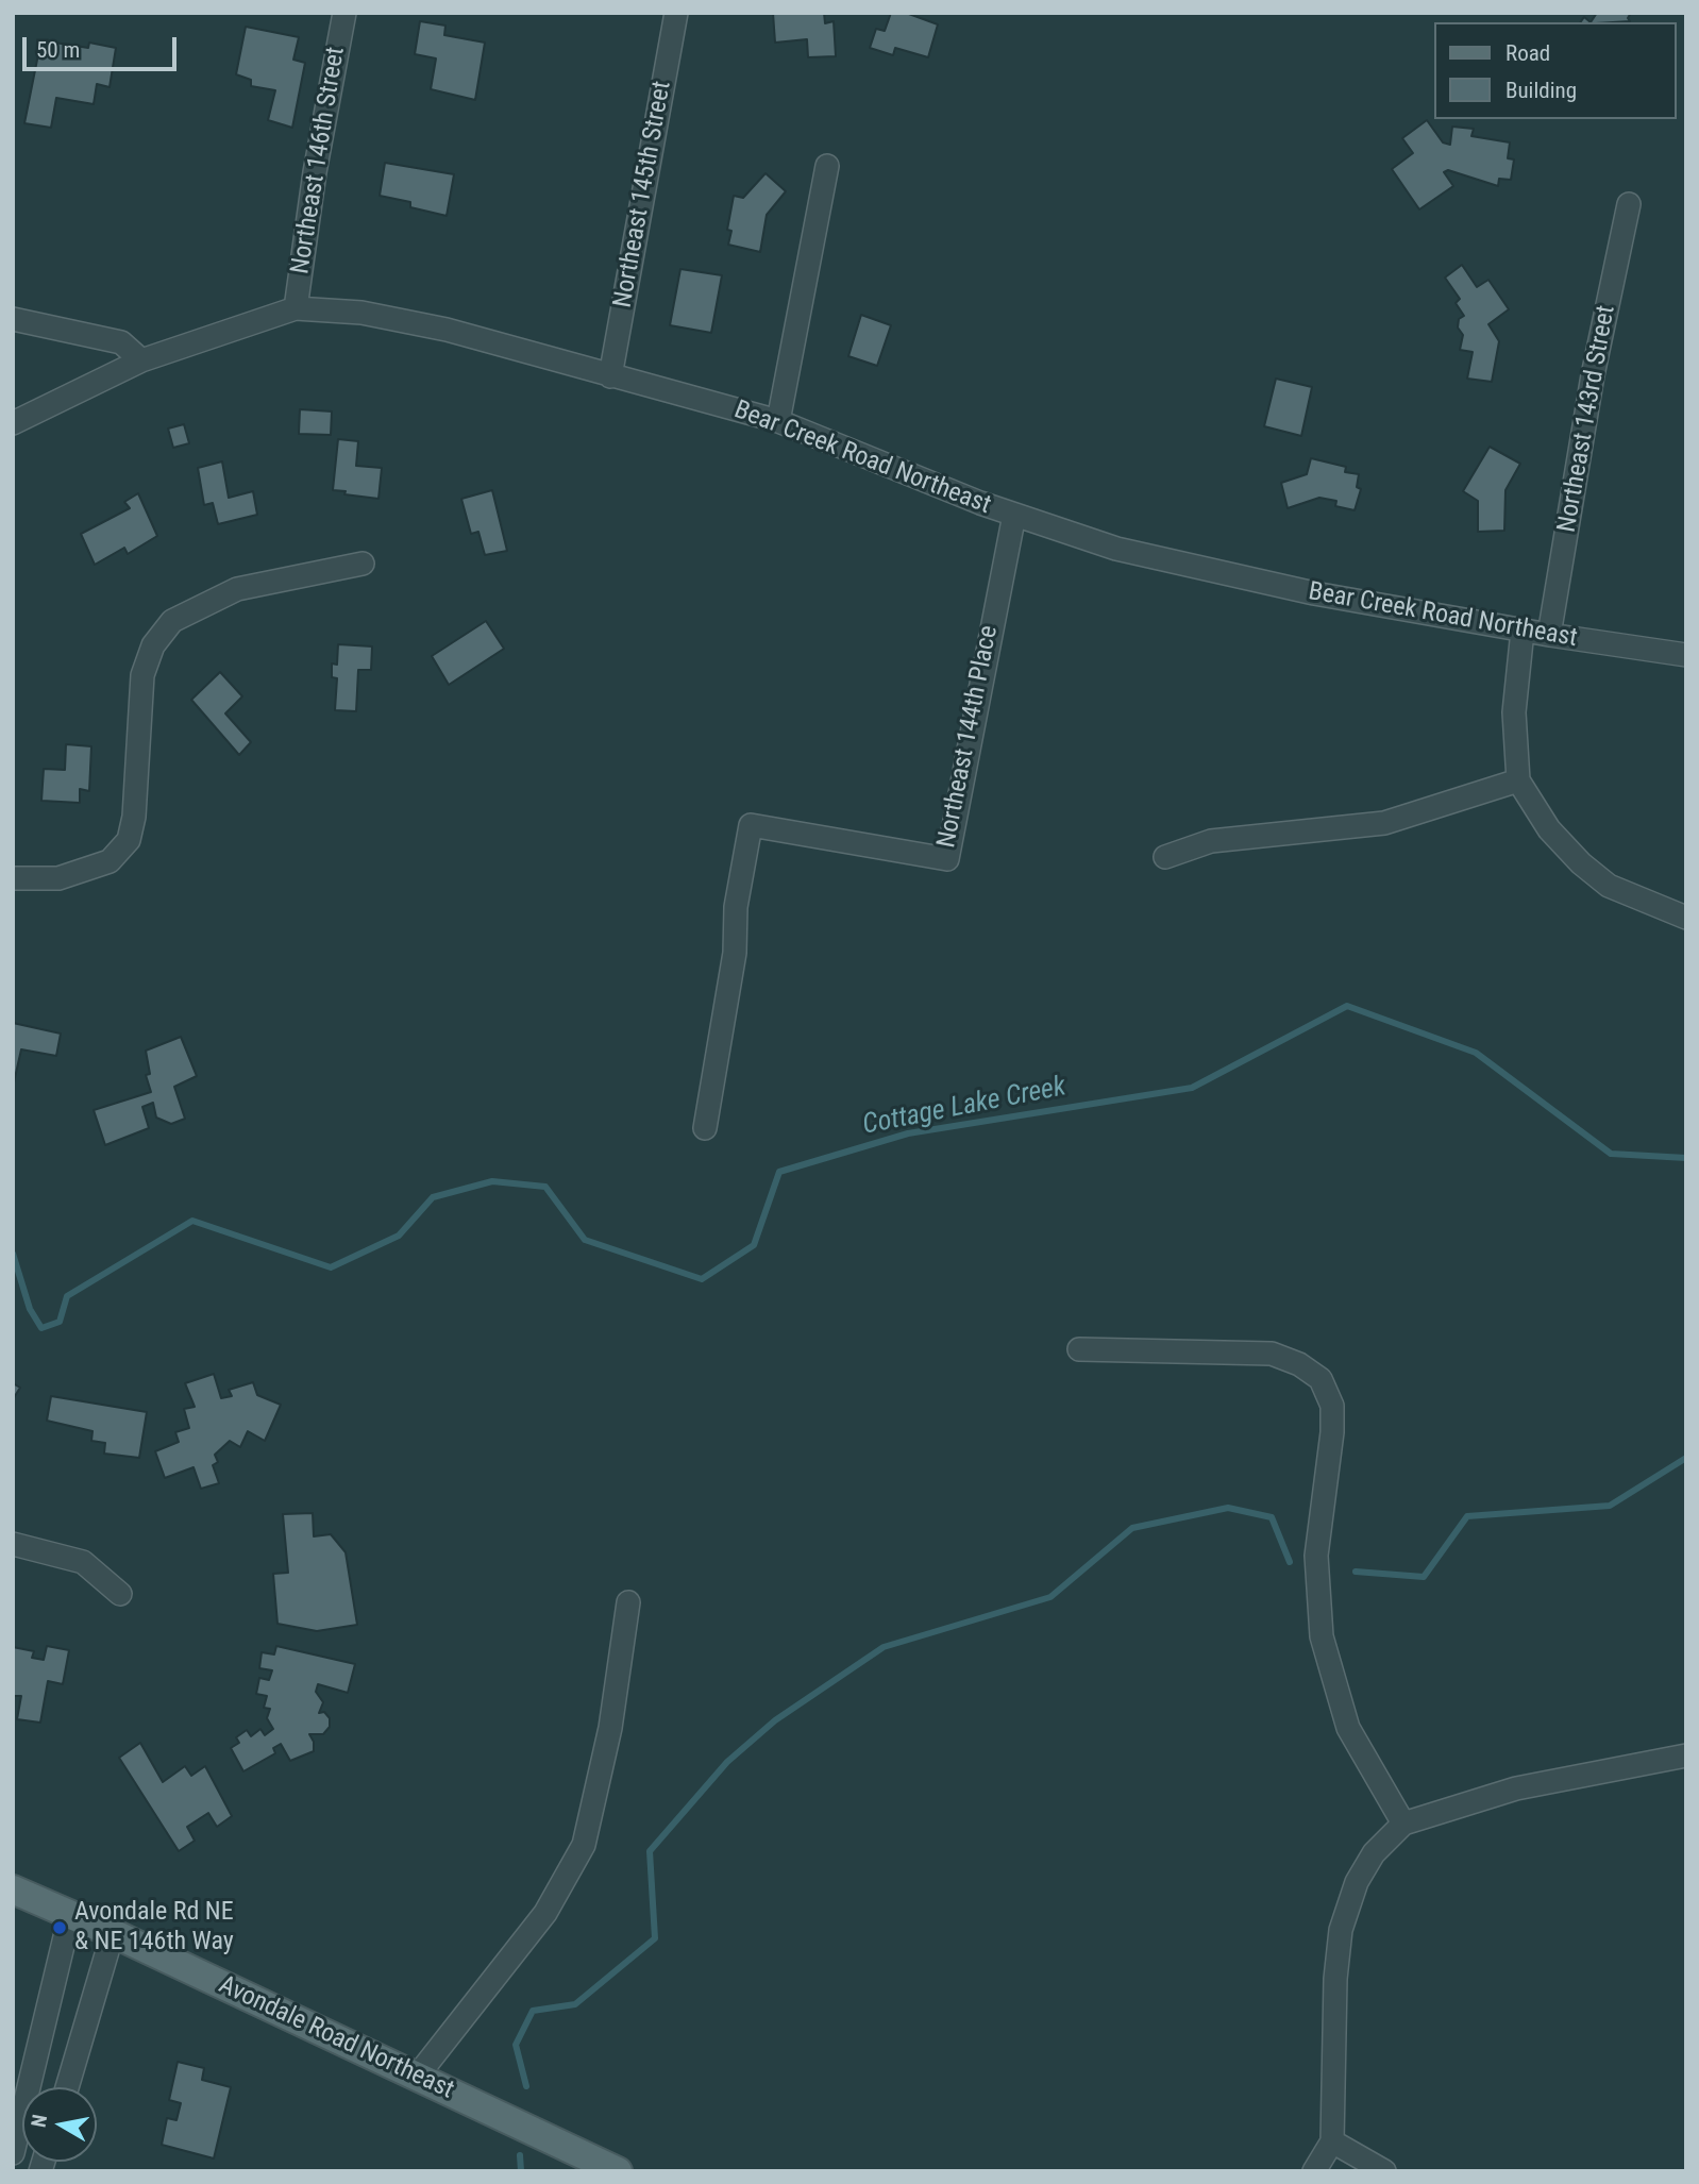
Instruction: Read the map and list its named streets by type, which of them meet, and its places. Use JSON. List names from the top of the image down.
{
  "streets": {
    "main road": ["Avondale Road Northeast"],
    "street": [
      "Northeast 146th Street",
      "Northeast 145th Street",
      "Northeast 143rd Street",
      "Bear Creek Road Northeast",
      "Northeast 144th Place"
    ]
  },
  "crossings": [
    ["Northeast 146th Street", "Bear Creek Road Northeast"],
    ["Northeast 145th Street", "Bear Creek Road Northeast"],
    ["Northeast 143rd Street", "Bear Creek Road Northeast"],
    ["Bear Creek Road Northeast", "Northeast 144th Place"]
  ],
  "water": ["Cottage Lake Creek"],
  "places": ["Avondale Rd NE & NE 146th Way"],
  "legend": ["Road", "Building"],
  "scale_bar": "50 m",
  "north": "left"
}
